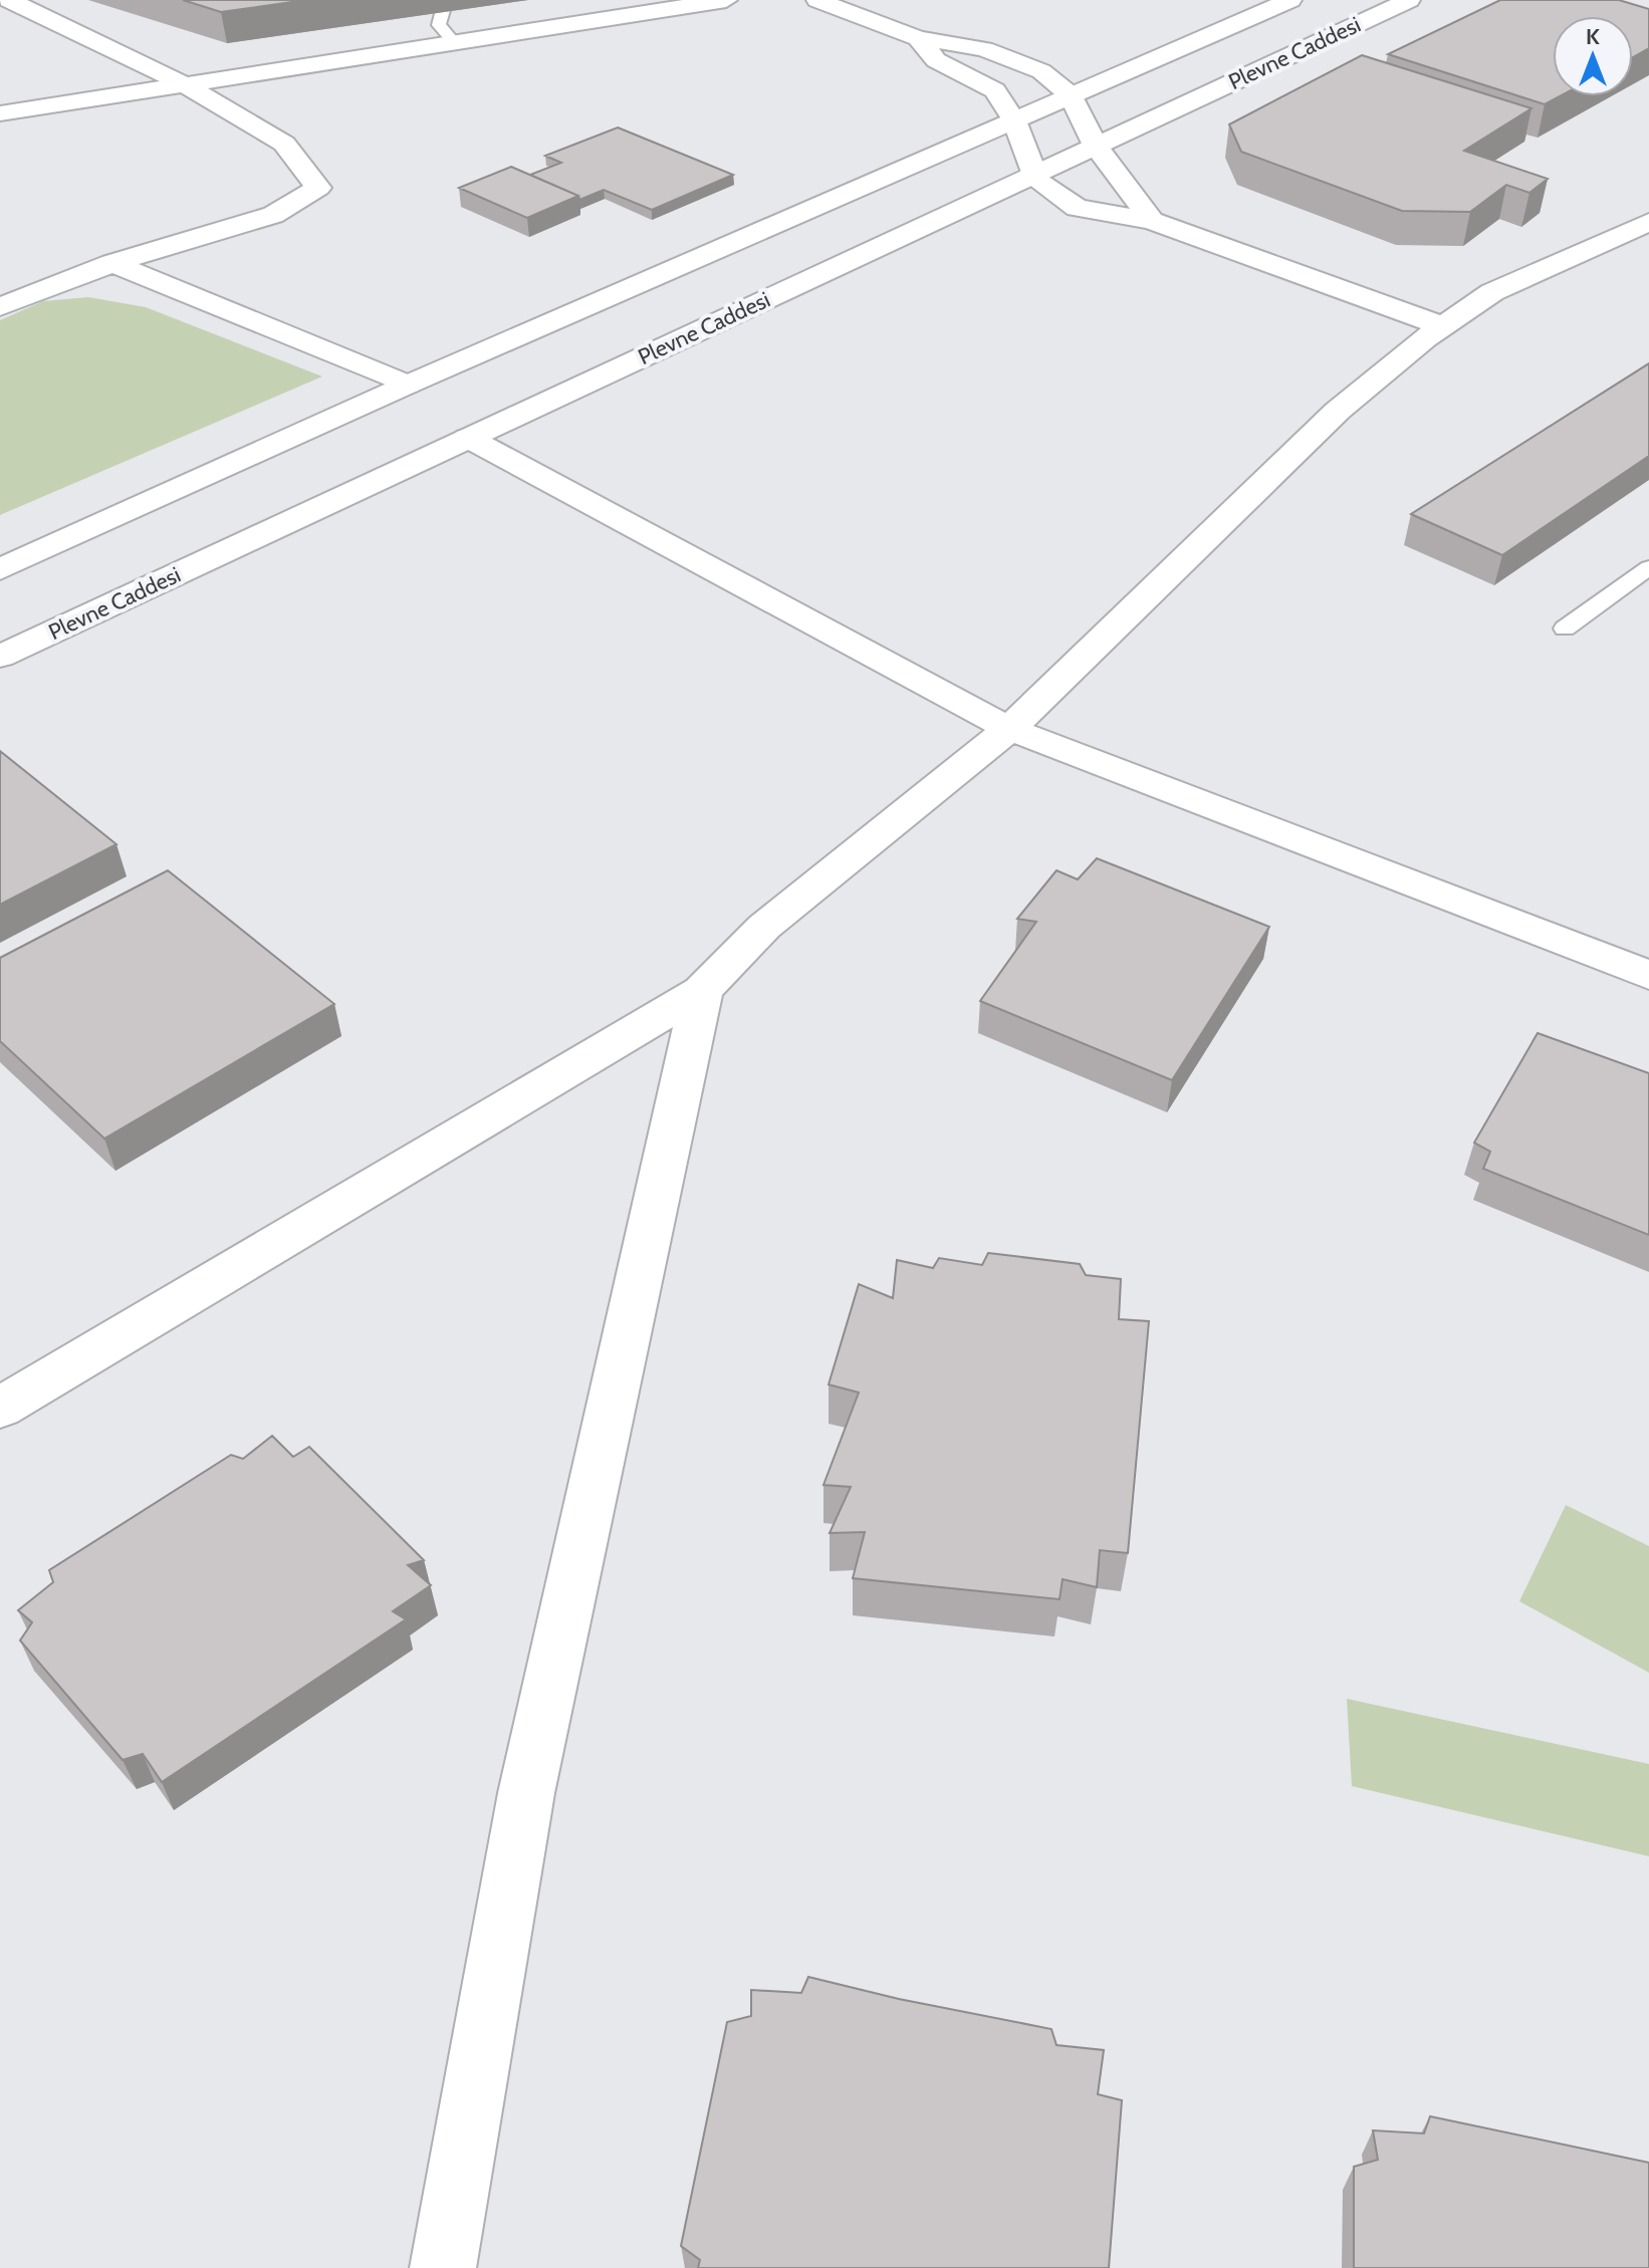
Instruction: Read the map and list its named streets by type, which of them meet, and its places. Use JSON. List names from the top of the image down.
{
  "streets": {
    "street": ["Plevne Caddesi"]
  },
  "north": "top"
}
